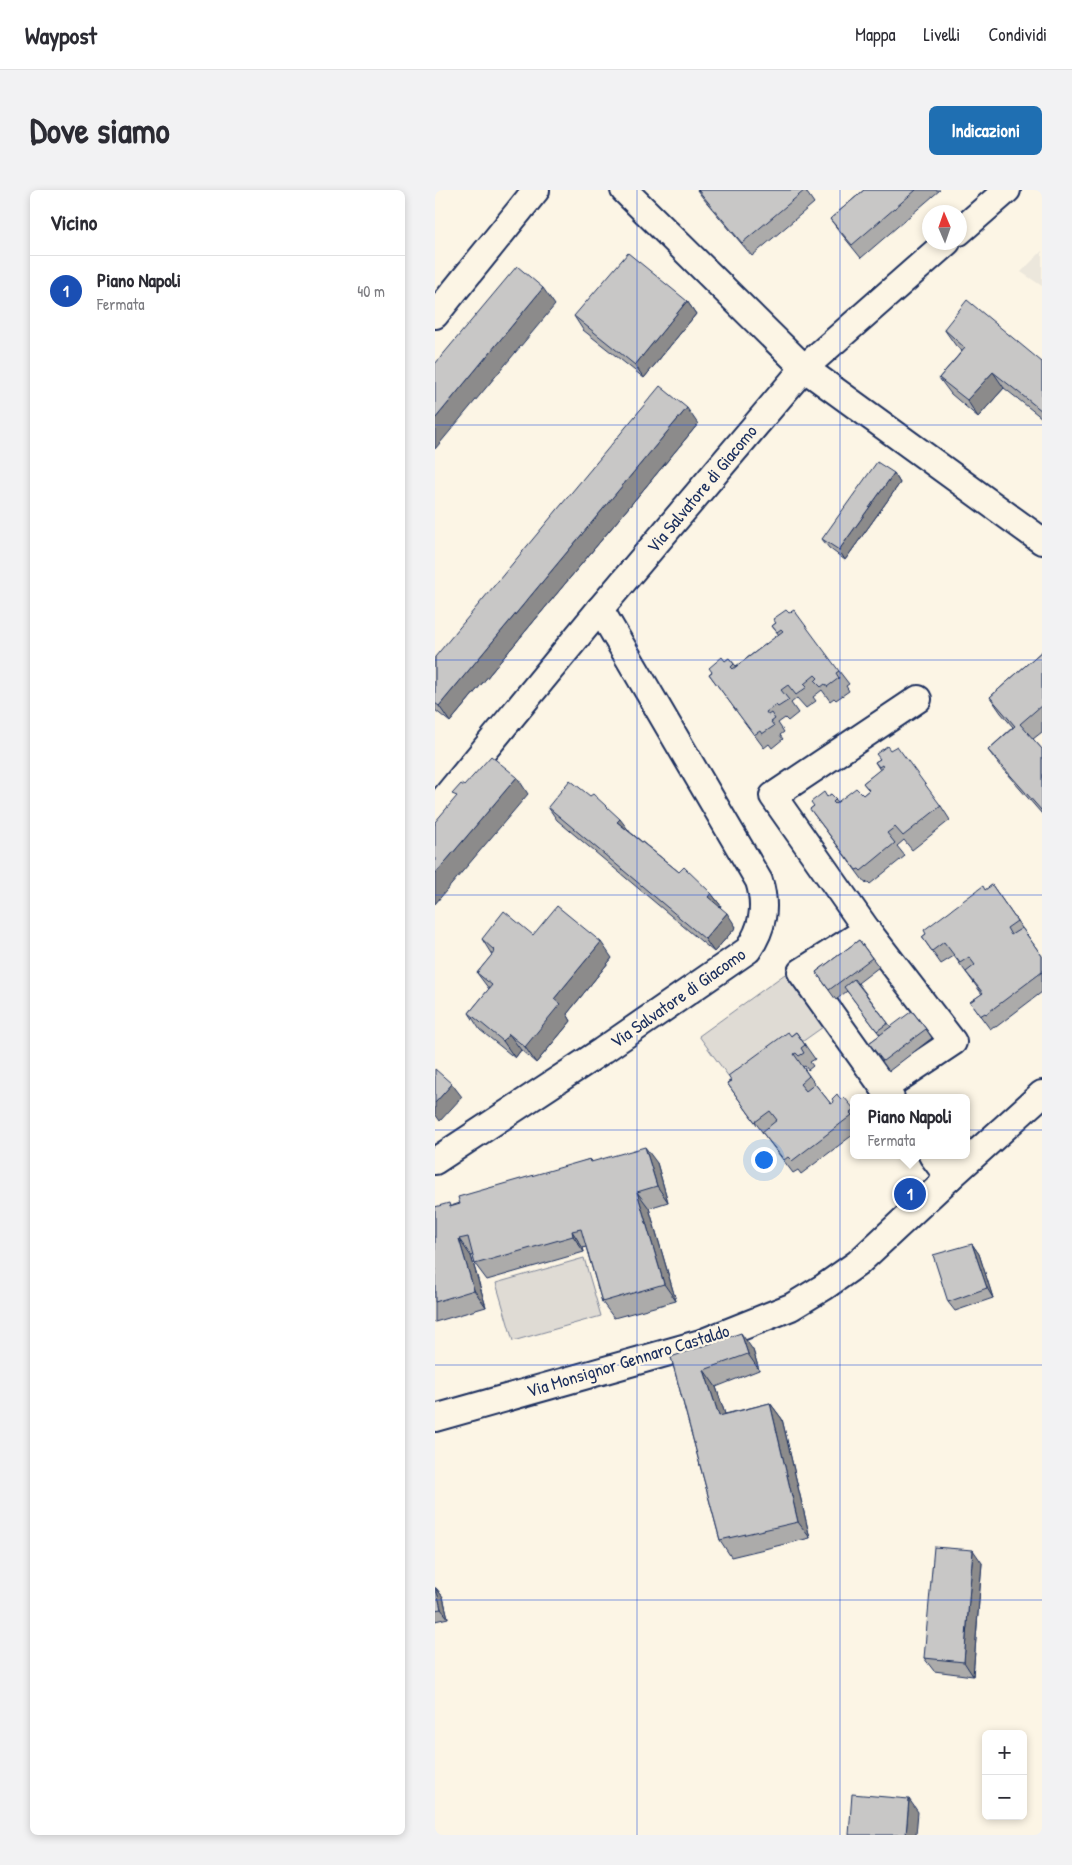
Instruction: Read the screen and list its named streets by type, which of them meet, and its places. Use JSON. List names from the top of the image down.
{
  "streets": {
    "street": ["Via Salvatore di Giacomo", "Via Monsignor Gennaro Castaldo"]
  },
  "north": "top",
  "page": {
    "header": "Waypost",
    "nav": ["Mappa", "Livelli", "Condividi"],
    "buttons": "Indicazioni",
    "title": "Dove siamo",
    "heading": "Vicino",
    "list": [
      {
        "mark": "1",
        "name": "Piano Napoli",
        "note": "Fermata",
        "value": "40 m"
      }
    ],
    "popup": ["Piano Napoli", "Fermata"],
    "pins": "1",
    "map_buttons": ["+", "−"]
  }
}
